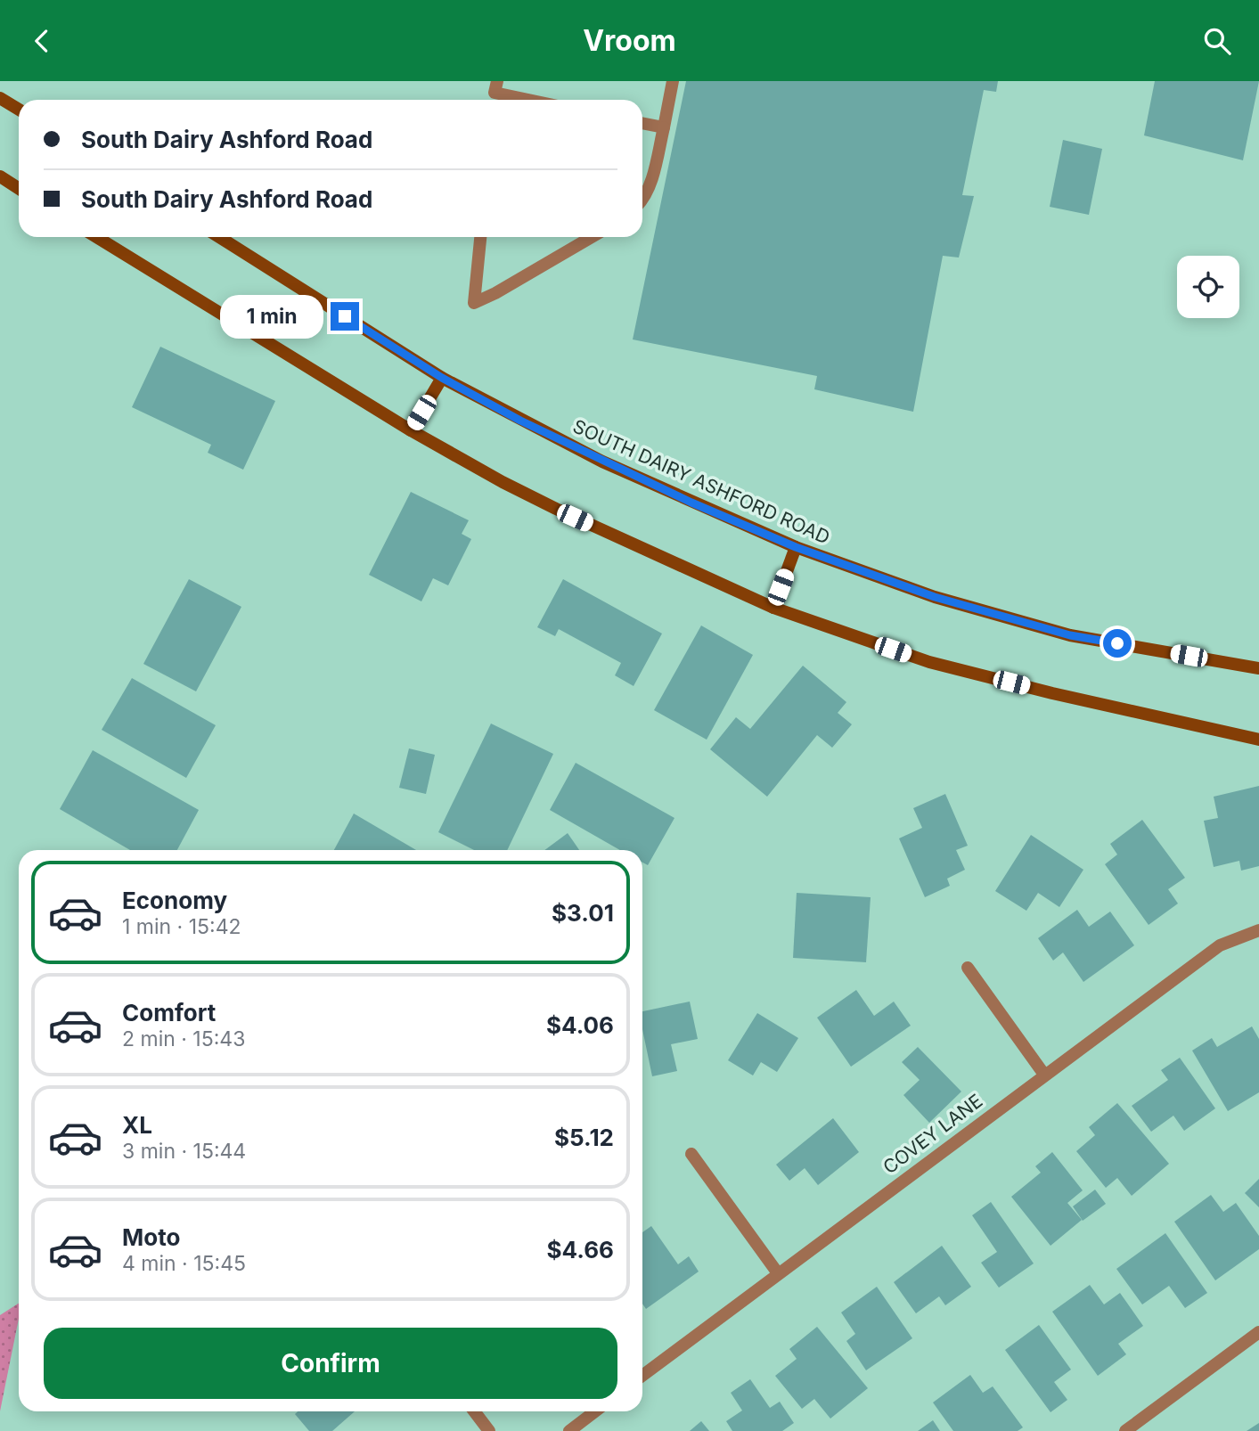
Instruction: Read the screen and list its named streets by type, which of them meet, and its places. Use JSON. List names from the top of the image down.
{
  "streets": {
    "main road": ["SOUTH DAIRY ASHFORD ROAD"],
    "street": ["COVEY LANE"]
  },
  "page": {
    "header": "Vroom",
    "banner": ["South Dairy Ashford Road", "South Dairy Ashford Road"],
    "bubble": "1 min",
    "list": [
      {
        "name": "Economy",
        "note": "1 min · 15:42",
        "value": "$3.01"
      },
      {
        "name": "Comfort",
        "note": "2 min · 15:43",
        "value": "$4.06"
      },
      {
        "name": "XL",
        "note": "3 min · 15:44",
        "value": "$5.12"
      },
      {
        "name": "Moto",
        "note": "4 min · 15:45",
        "value": "$4.66"
      }
    ],
    "buttons": "Confirm"
  }
}
